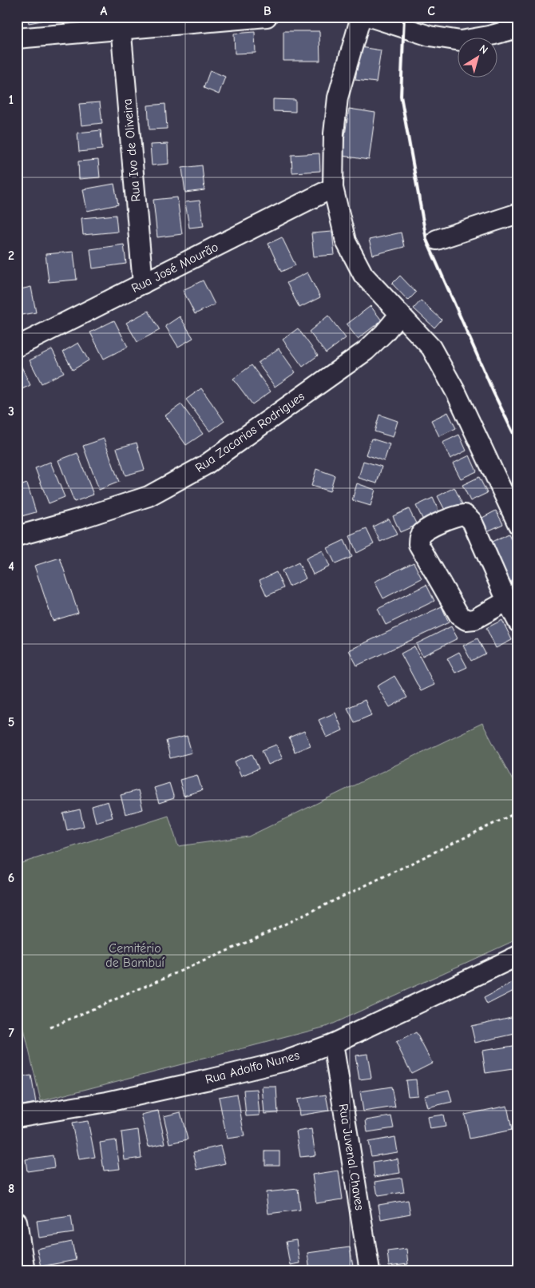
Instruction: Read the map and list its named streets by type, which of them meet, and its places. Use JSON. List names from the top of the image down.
{
  "streets": {
    "street": [
      "Rua Ivo de Oliveira",
      "Rua José Mourão",
      "Rua Zacarias Rodrigues",
      "Rua Adolfo Nunes",
      "Rua Juvenal Chaves"
    ]
  },
  "crossings": [
    ["Rua Ivo de Oliveira", "Rua José Mourão"],
    ["Rua Adolfo Nunes", "Rua Juvenal Chaves"]
  ],
  "parks": ["Cemitério de Bambuí"],
  "north": "top right",
  "grid": {
    "columns": ["A", "B", "C"],
    "rows": [
      "1",
      "2",
      "3",
      "4",
      "5",
      "6",
      "7",
      "8"
    ]
  }
}
